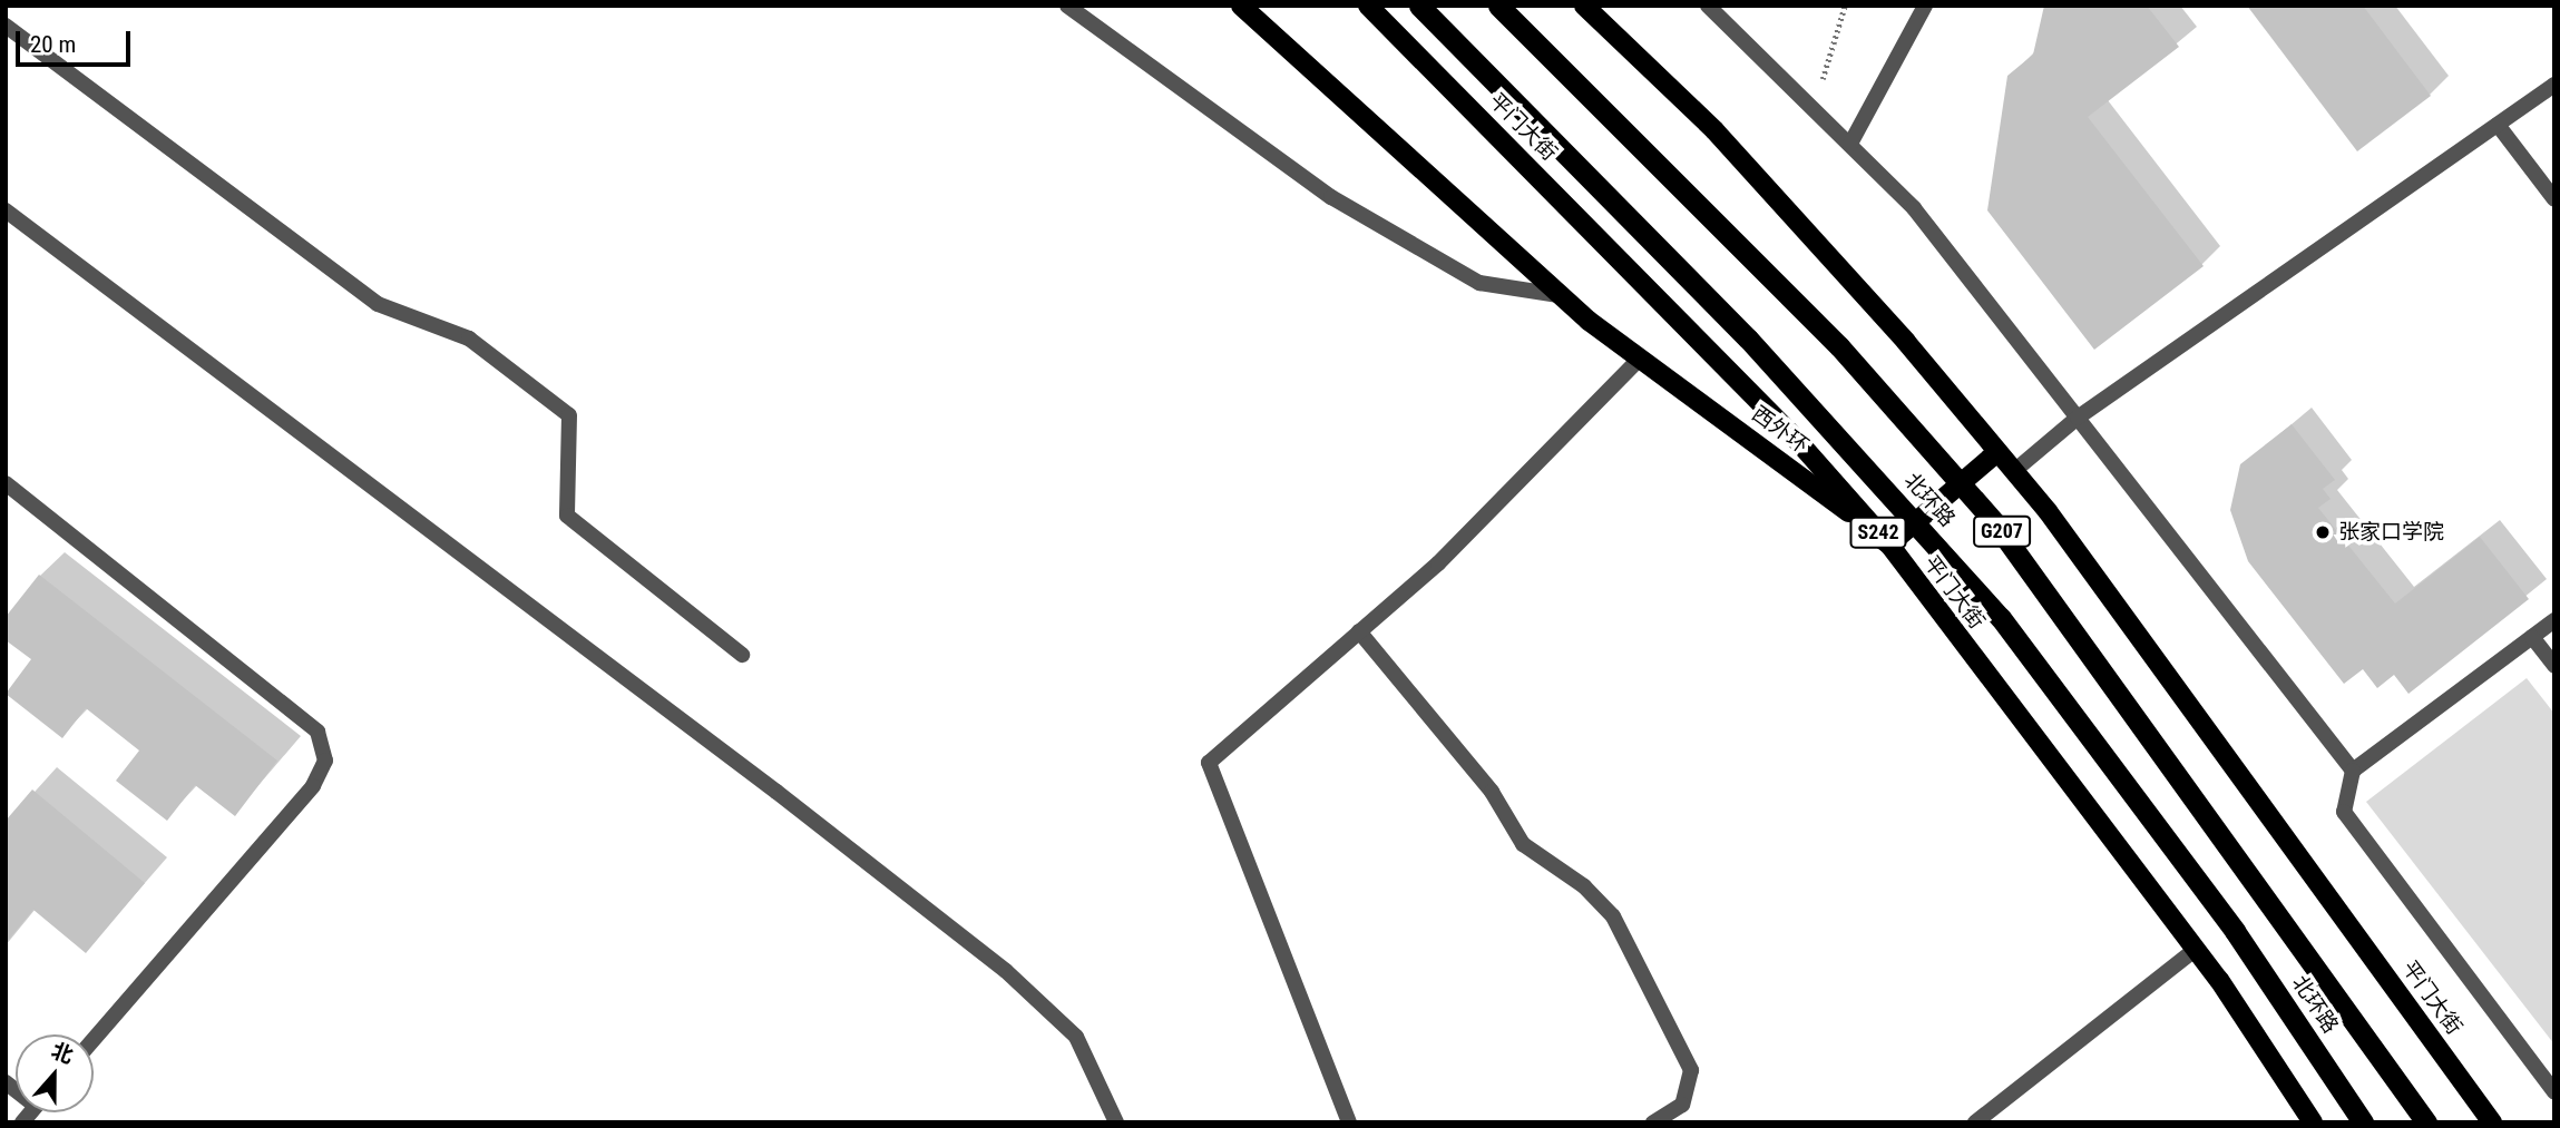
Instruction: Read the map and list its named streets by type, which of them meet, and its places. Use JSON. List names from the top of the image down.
{
  "streets": {
    "highway": ["北环路", "G207"],
    "main road": ["平门大街", "西外环", "S242"]
  },
  "crossings": [
    ["平门大街", "西外环"]
  ],
  "places": ["张家口学院"],
  "scale_bar": "20 m",
  "north": "top"
}
